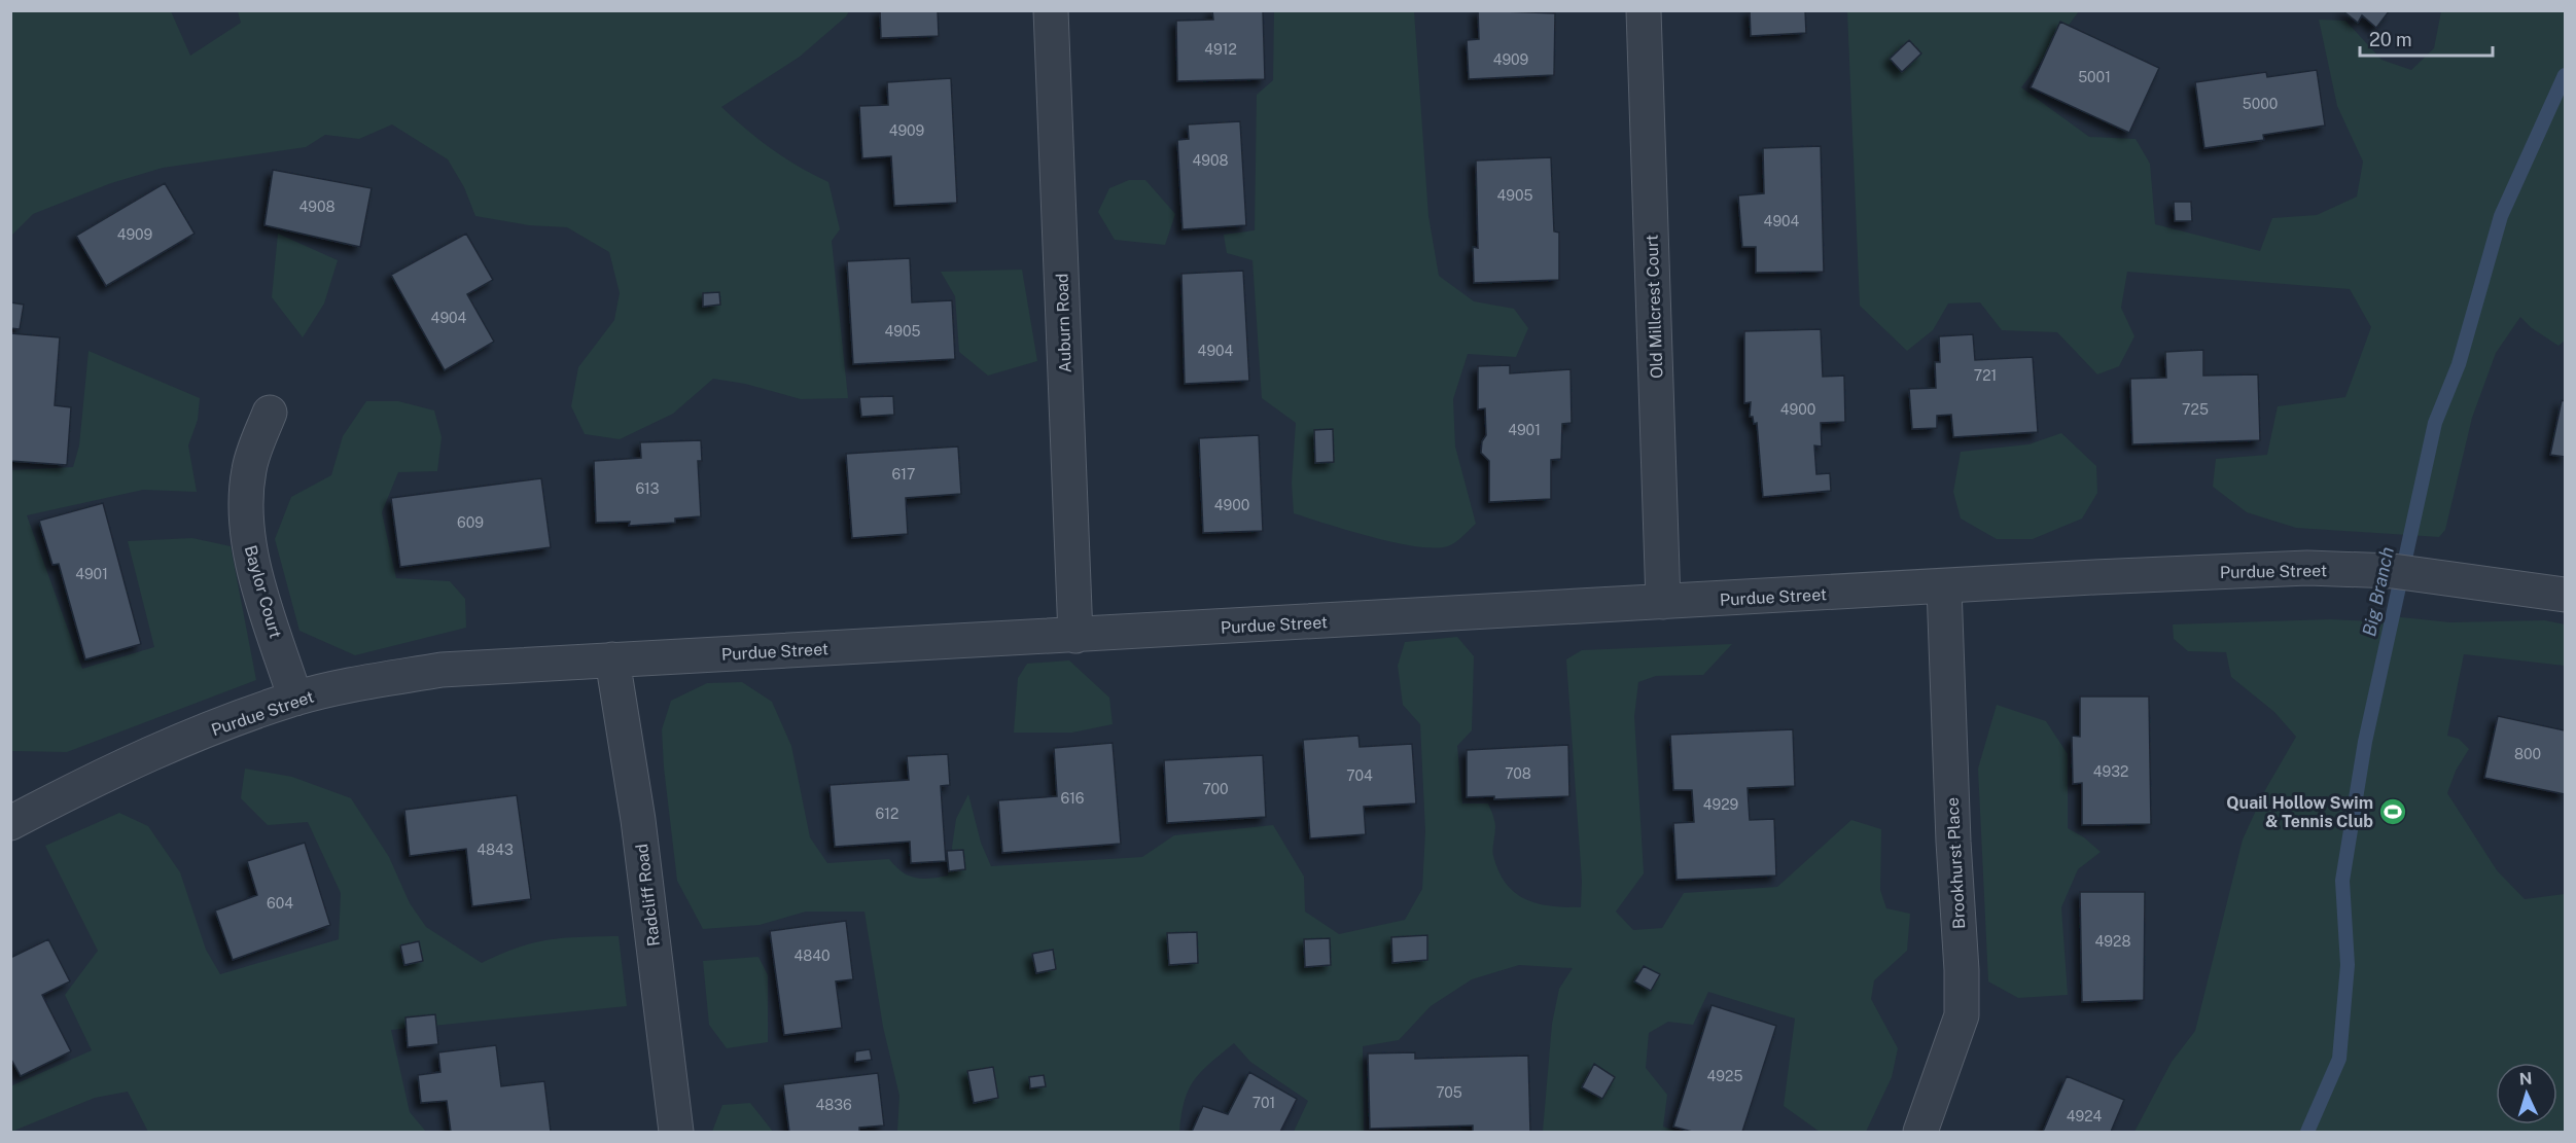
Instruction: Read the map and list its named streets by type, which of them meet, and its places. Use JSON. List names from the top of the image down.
{
  "streets": {
    "street": [
      "Old Millcrest Court",
      "Auburn Road",
      "Purdue Street",
      "Baylor Court",
      "Brookhurst Place",
      "Radcliff Road"
    ]
  },
  "crossings": [
    ["Old Millcrest Court", "Purdue Street"],
    ["Auburn Road", "Purdue Street"],
    ["Purdue Street", "Baylor Court"],
    ["Purdue Street", "Brookhurst Place"],
    ["Purdue Street", "Radcliff Road"]
  ],
  "water": ["Big Branch"],
  "places": {
    "sports": ["Quail Hollow Swim & Tennis Club"]
  },
  "house_numbers": [
    "4912",
    "4909",
    "5001",
    "5000",
    "4909",
    "4908",
    "4905",
    "4908",
    "4904",
    "4909",
    "4904",
    "4905",
    "4904",
    "721",
    "4900",
    "725",
    "4901",
    "617",
    "613",
    "4900",
    "609",
    "4901",
    "800",
    "4932",
    "708",
    "704",
    "700",
    "616",
    "4929",
    "612",
    "4843",
    "604",
    "4928",
    "4840",
    "4925",
    "705",
    "701",
    "4836",
    "4924"
  ],
  "scale_bar": "20 m",
  "north": "top"
}
